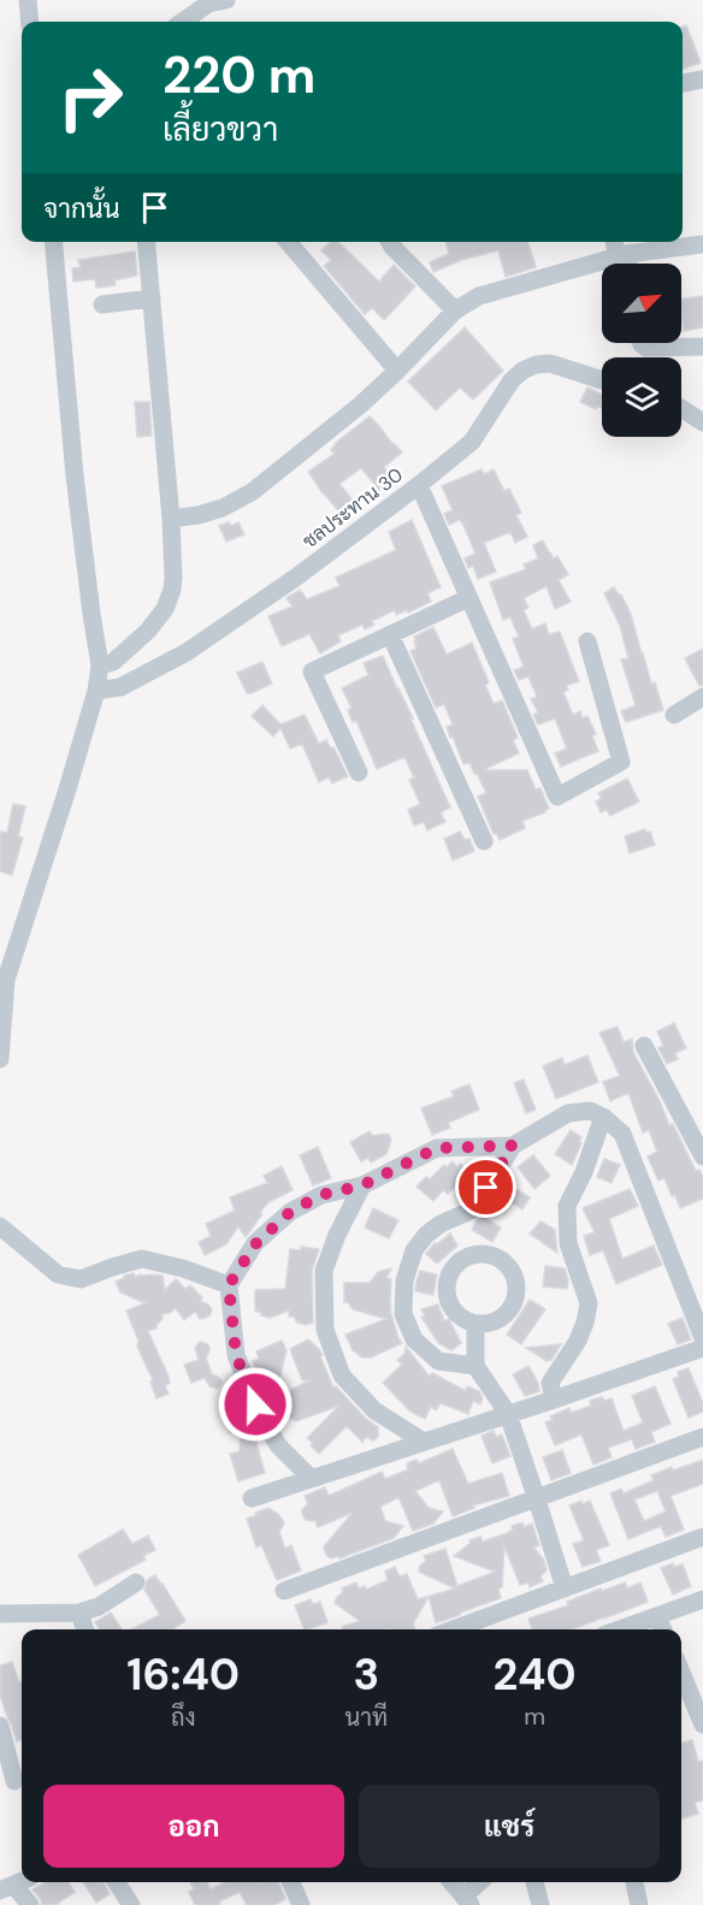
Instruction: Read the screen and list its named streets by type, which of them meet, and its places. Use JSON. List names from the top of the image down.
{
  "streets": {
    "street": ["ชลประทาน 30"]
  },
  "north": "top right",
  "page": {
    "turn": ["220 m", "เลี้ยวขวา"],
    "then": "จากนั้น",
    "eta": [
      "16:40",
      "ถึง",
      "3",
      "นาที",
      "240",
      "m"
    ],
    "buttons": ["ออก", "แชร์"]
  }
}
